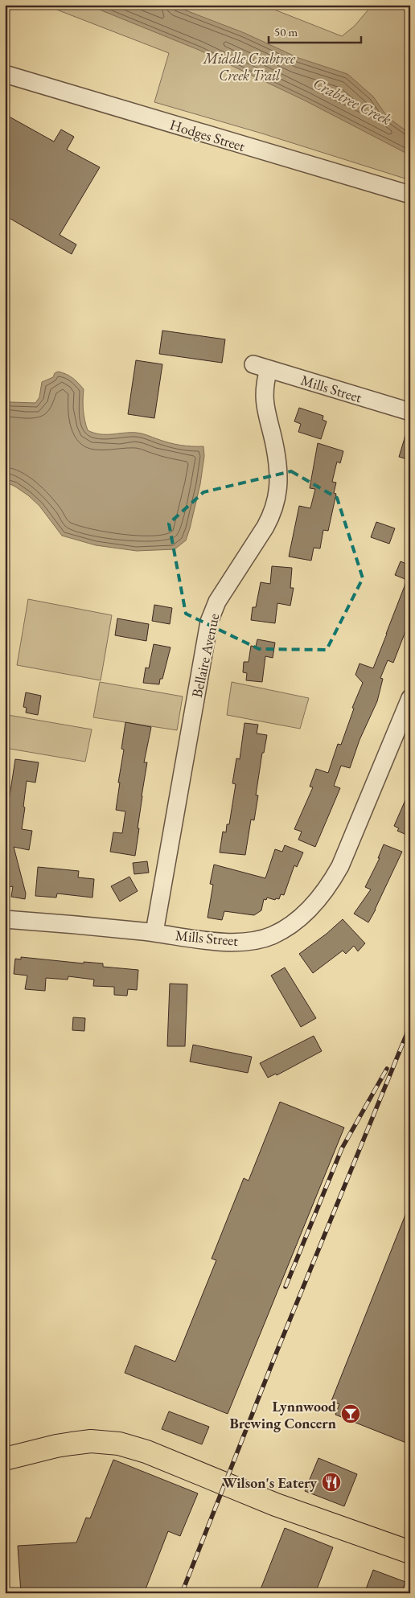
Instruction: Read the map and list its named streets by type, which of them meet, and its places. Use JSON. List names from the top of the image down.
{
  "streets": {
    "street": ["Hodges Street", "Mills Street", "Bellaire Avenue"]
  },
  "crossings": [
    ["Mills Street", "Bellaire Avenue"]
  ],
  "water": ["Crabtree Creek"],
  "parks": ["Middle Crabtree Creek Trail"],
  "places": {
    "bar": ["Lynnwood Brewing Concern"],
    "restaurant": ["Wilson's Eatery"]
  },
  "scale_bar": "50 m"
}
